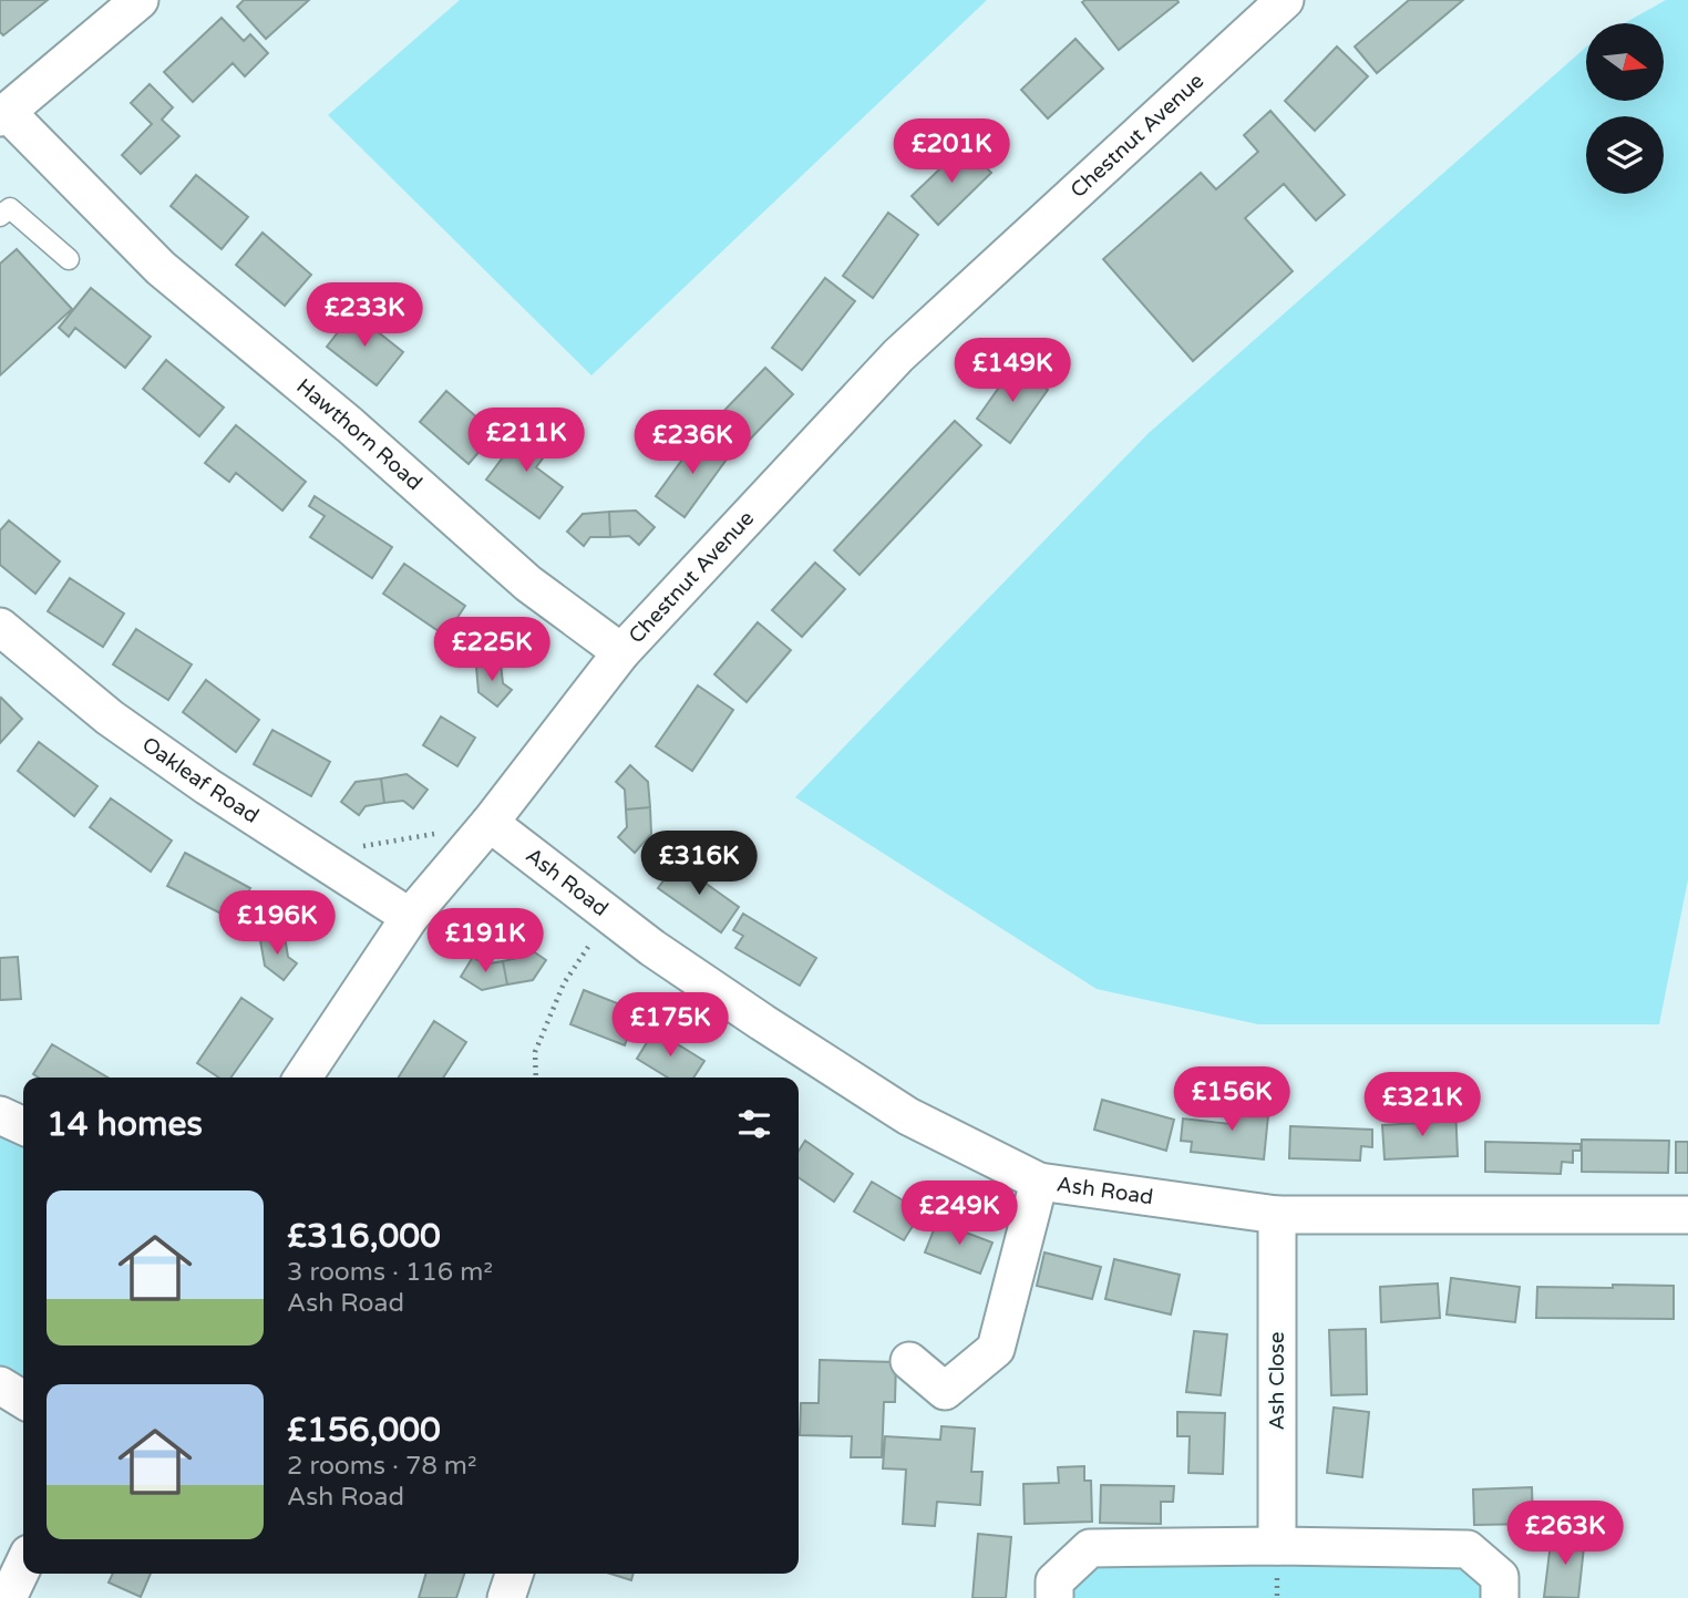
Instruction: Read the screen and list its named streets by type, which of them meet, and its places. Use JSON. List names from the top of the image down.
{
  "streets": {
    "street": [
      "Chestnut Avenue",
      "Hawthorn Road",
      "Oakleaf Road",
      "Ash Road",
      "Ash Close"
    ]
  },
  "crossings": [
    ["Chestnut Avenue", "Hawthorn Road"],
    ["Chestnut Avenue", "Oakleaf Road"],
    ["Chestnut Avenue", "Ash Road"],
    ["Ash Road", "Ash Close"]
  ],
  "north": "right",
  "page": {
    "price": [
      "£201K",
      "£233K",
      "£149K",
      "£211K",
      "£236K",
      "£225K",
      "£316K",
      "£196K",
      "£191K",
      "£175K",
      "£156K",
      "£321K",
      "£249K",
      "£263K"
    ],
    "heading": "14 homes",
    "list": [
      {
        "name": "£316,000",
        "note": "3 rooms · 116 m² · Ash Road"
      },
      {
        "name": "£156,000",
        "note": "2 rooms · 78 m² · Ash Road"
      }
    ]
  }
}
